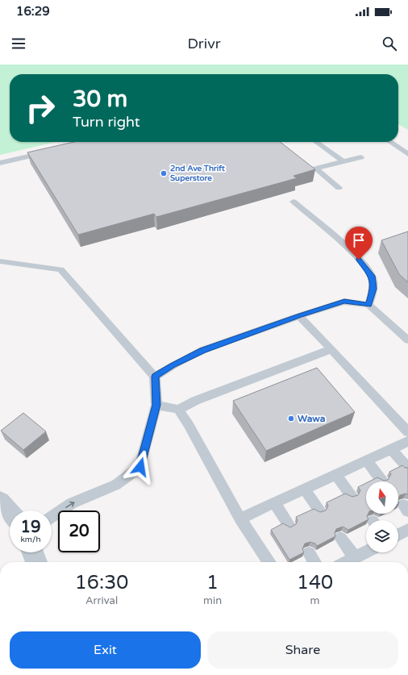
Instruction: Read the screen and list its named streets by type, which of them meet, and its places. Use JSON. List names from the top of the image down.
{
  "places": ["2nd Ave Thrift Superstore", "Wawa"],
  "north": "top",
  "page": {
    "status": "16:29",
    "header": "Drivr",
    "turn": ["30 m", "Turn right"],
    "speed": "19 km/h",
    "limit": "20",
    "eta": [
      "16:30",
      "Arrival",
      "1",
      "min",
      "140",
      "m"
    ],
    "buttons": ["Exit", "Share"]
  }
}
